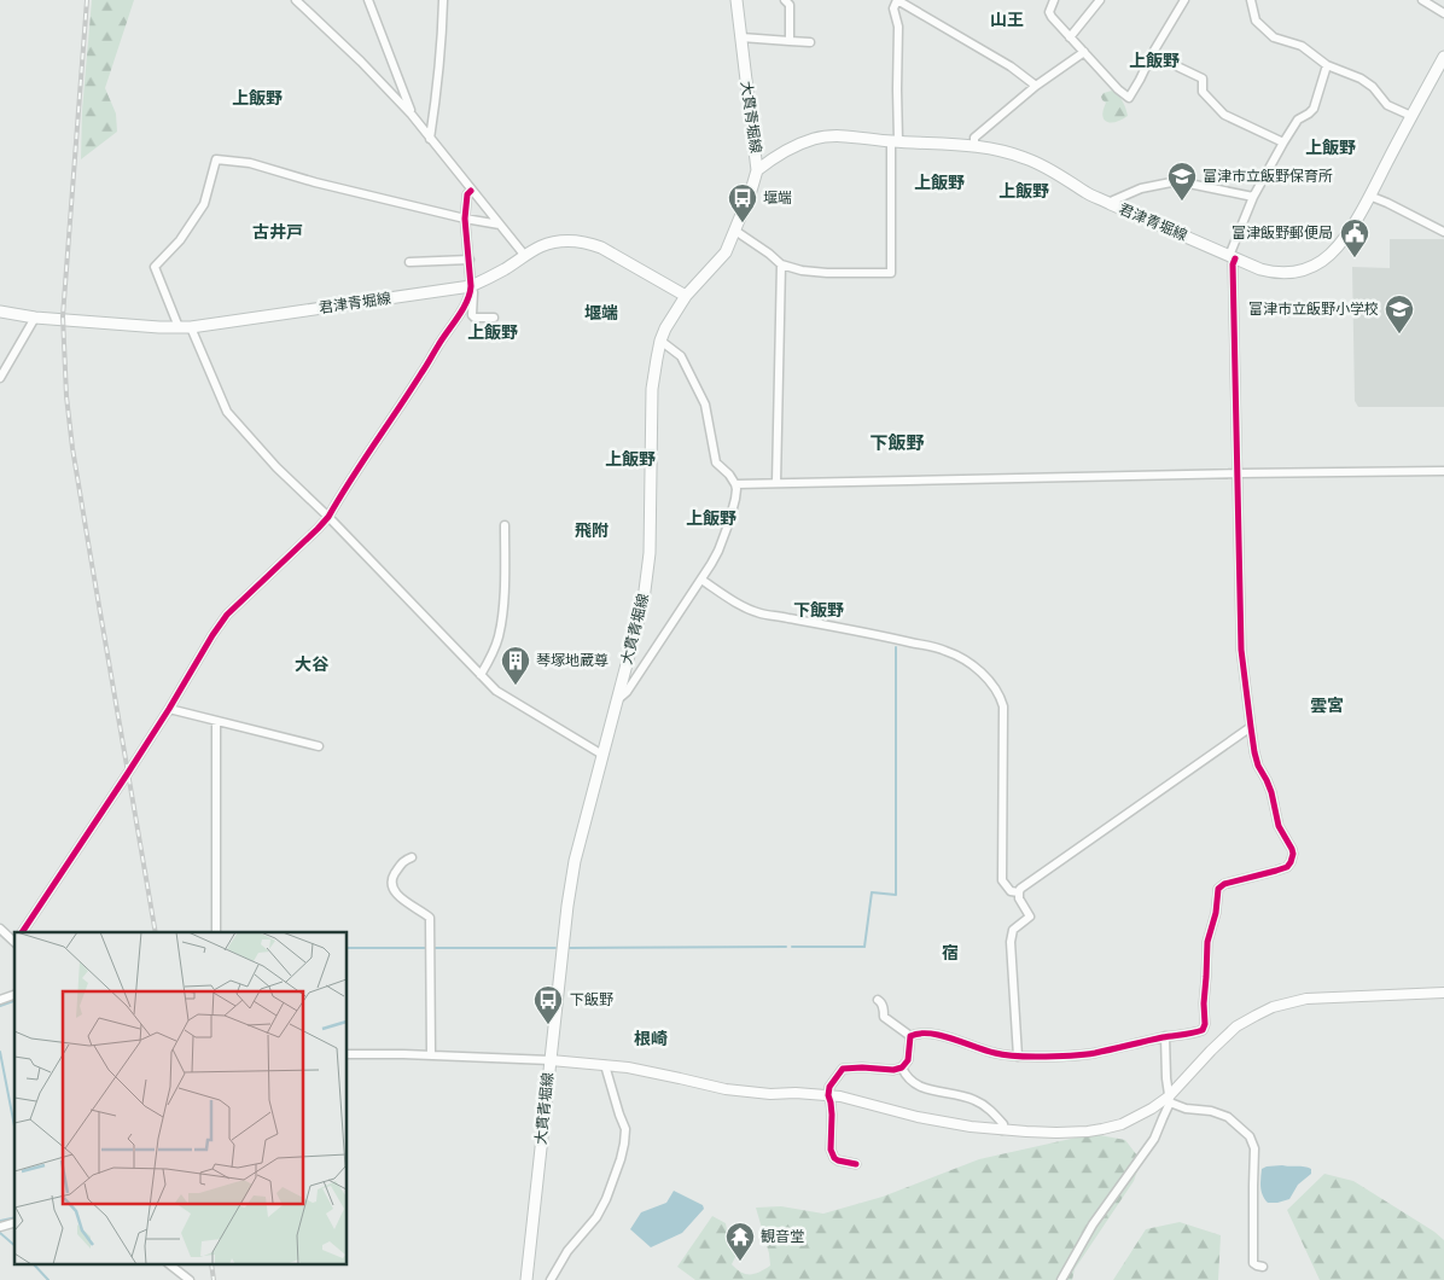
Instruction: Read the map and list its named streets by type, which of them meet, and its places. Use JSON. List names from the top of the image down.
{
  "streets": {
    "main road": ["大貫青堀線", "君津青堀線"]
  },
  "crossings": [
    ["大貫青堀線", "君津青堀線"]
  ],
  "districts": [
    "山王",
    "上飯野",
    "上飯野",
    "上飯野",
    "上飯野",
    "上飯野",
    "古井戸",
    "堰端",
    "上飯野",
    "下飯野",
    "上飯野",
    "上飯野",
    "飛附",
    "下飯野",
    "大谷",
    "雲宮",
    "宿",
    "根崎"
  ],
  "places": {
    "school or university": ["富津市立飯野保育所", "富津市立飯野小学校"],
    "bus stop": ["堰端", "下飯野"],
    "public building": ["富津飯野郵便局"],
    "building": ["琴塚地蔵尊"],
    "temple": ["観音堂"]
  }
}
